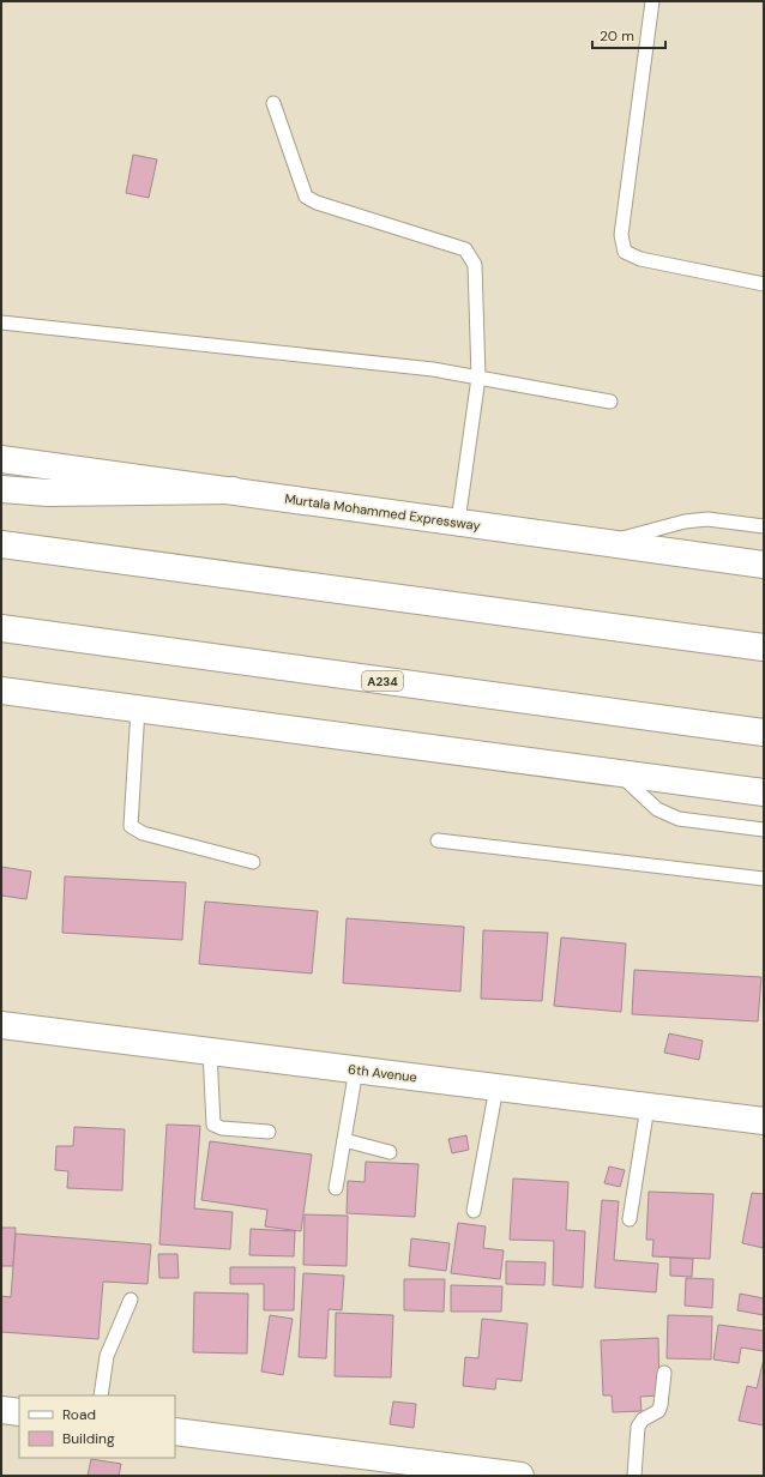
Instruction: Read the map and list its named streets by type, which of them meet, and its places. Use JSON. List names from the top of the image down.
{
  "streets": {
    "main road": ["Murtala Mohammed Expressway", "A234", "6th Avenue"]
  },
  "legend": ["Road", "Building"],
  "scale_bar": "20 m"
}
